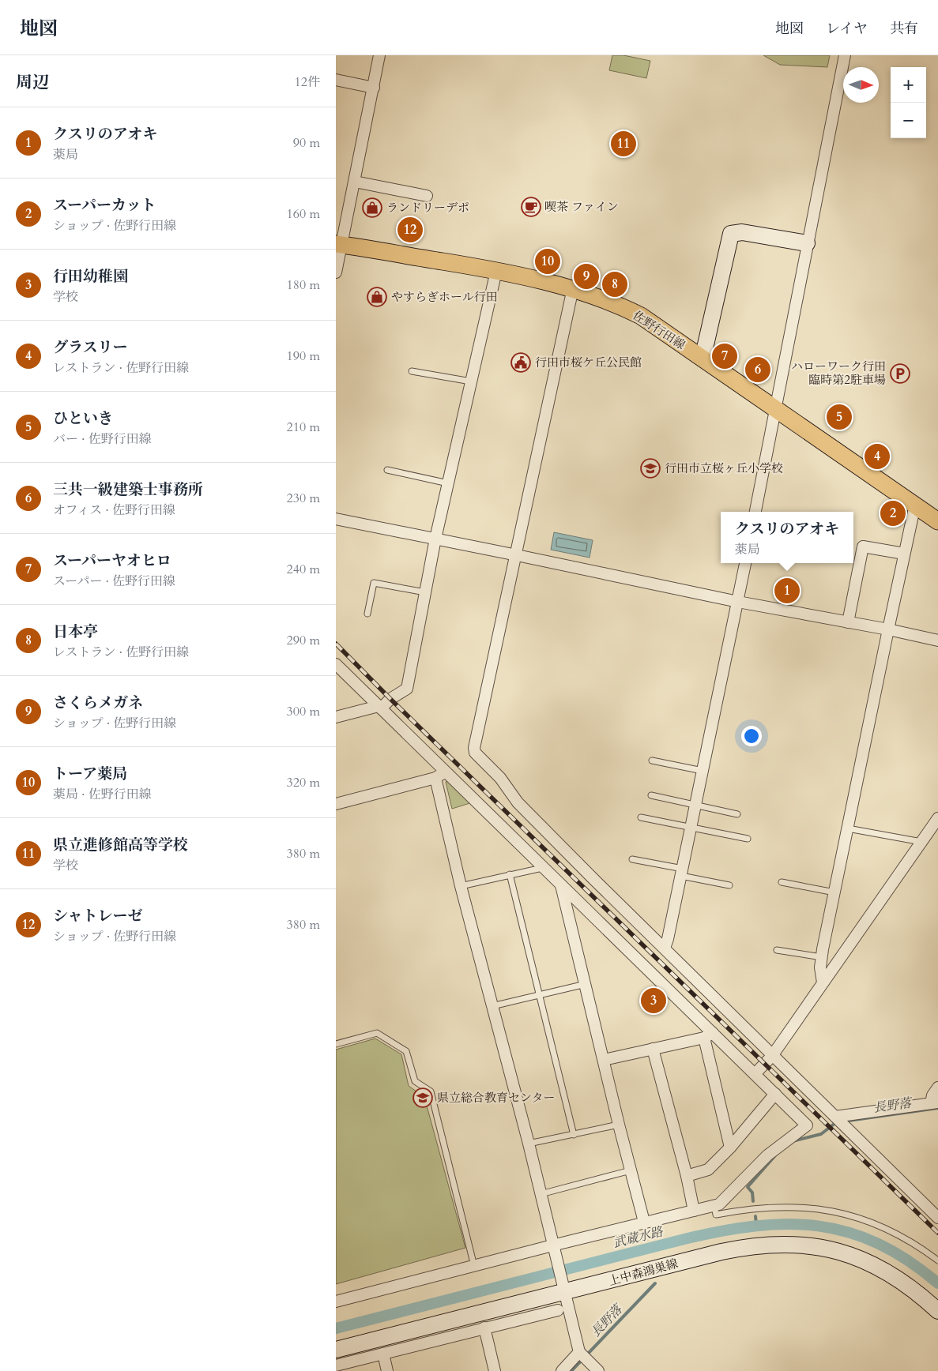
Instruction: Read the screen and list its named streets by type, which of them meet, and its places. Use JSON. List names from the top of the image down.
{
  "streets": {
    "main road": ["佐野行田線", "上中森鴻巣線"]
  },
  "water": ["長野落", "武蔵水路"],
  "places": {
    "cafe": ["喫茶 ファイン"],
    "shop": ["ランドリーデポ", "やすらぎホール行田"],
    "public building": ["行田市桜ケ丘公民館"],
    "parking": ["ハローワーク行田 臨時第2駐車場"],
    "school or university": ["行田市立桜ヶ丘小学校", "県立総合教育センター"]
  },
  "north": "right",
  "page": {
    "header": "地図",
    "nav": ["地図", "レイヤ", "共有"],
    "heading": ["周辺", "12件"],
    "map_buttons": ["+", "−"],
    "list": [
      {
        "mark": "1",
        "name": "クスリのアオキ",
        "note": "薬局",
        "value": "90 m"
      },
      {
        "mark": "2",
        "name": "スーパーカット",
        "note": "ショップ · 佐野行田線",
        "value": "160 m"
      },
      {
        "mark": "3",
        "name": "行田幼稚園",
        "note": "学校",
        "value": "180 m"
      },
      {
        "mark": "4",
        "name": "グラスリー",
        "note": "レストラン · 佐野行田線",
        "value": "190 m"
      },
      {
        "mark": "5",
        "name": "ひといき",
        "note": "バー · 佐野行田線",
        "value": "210 m"
      },
      {
        "mark": "6",
        "name": "三共一級建築士事務所",
        "note": "オフィス · 佐野行田線",
        "value": "230 m"
      },
      {
        "mark": "7",
        "name": "スーパーヤオヒロ",
        "note": "スーパー · 佐野行田線",
        "value": "240 m"
      },
      {
        "mark": "8",
        "name": "日本亭",
        "note": "レストラン · 佐野行田線",
        "value": "290 m"
      },
      {
        "mark": "9",
        "name": "さくらメガネ",
        "note": "ショップ · 佐野行田線",
        "value": "300 m"
      },
      {
        "mark": "10",
        "name": "トーア薬局",
        "note": "薬局 · 佐野行田線",
        "value": "320 m"
      },
      {
        "mark": "11",
        "name": "県立進修館高等学校",
        "note": "学校",
        "value": "380 m"
      },
      {
        "mark": "12",
        "name": "シャトレーゼ",
        "note": "ショップ · 佐野行田線",
        "value": "380 m"
      }
    ],
    "pins": [
      "11",
      "12",
      "10",
      "9",
      "8",
      "7",
      "6",
      "5",
      "4",
      "2",
      "1",
      "3"
    ],
    "popup": ["クスリのアオキ", "薬局"]
  }
}
